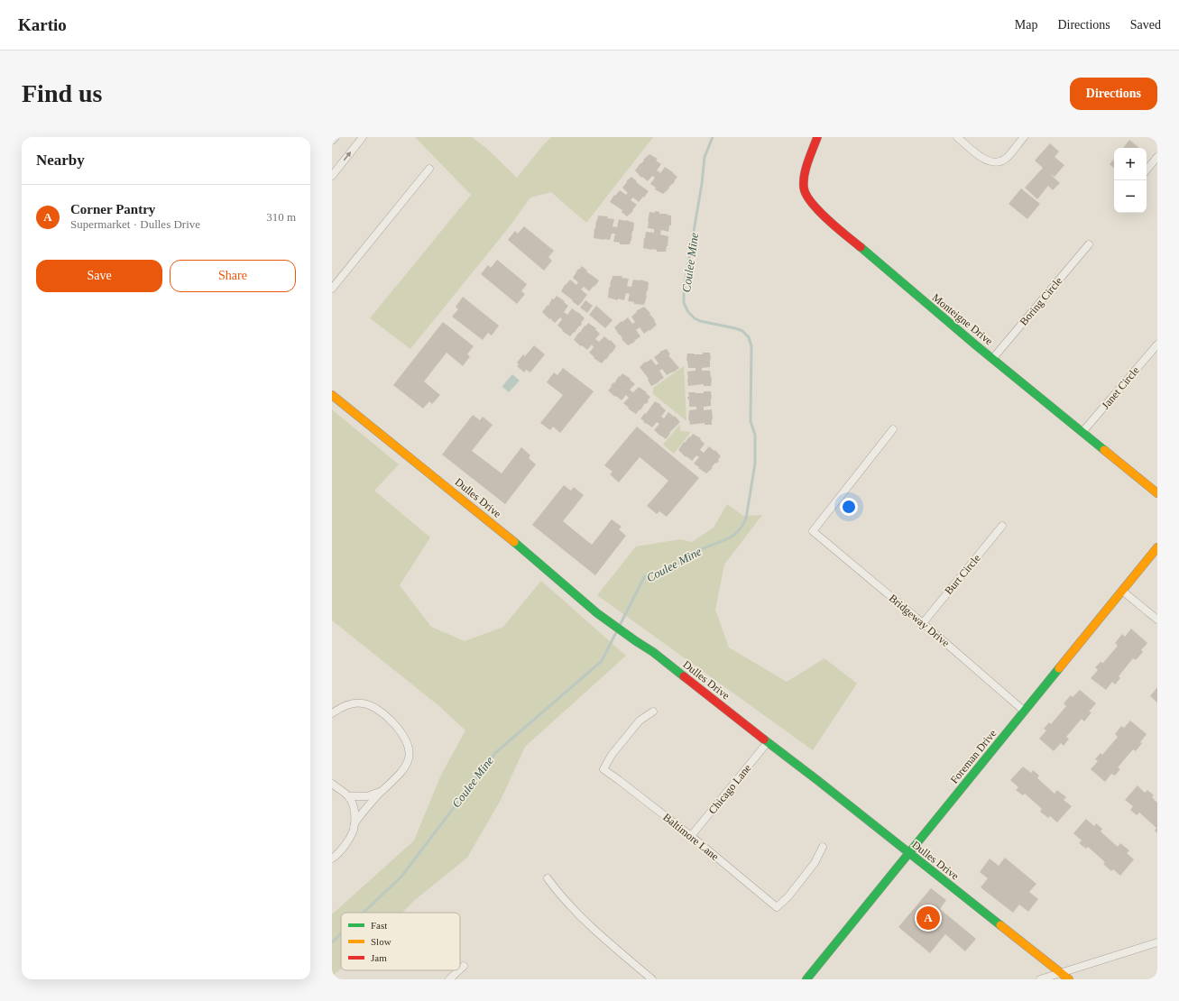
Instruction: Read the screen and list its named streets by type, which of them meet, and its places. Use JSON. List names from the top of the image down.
{
  "streets": {
    "street": [
      "Boring Circle",
      "Monteigne Drive",
      "Janet Circle",
      "Dulles Drive",
      "Burt Circle",
      "Bridgeway Drive",
      "Foreman Drive",
      "Chicago Lane",
      "Baltimore Lane"
    ]
  },
  "crossings": [
    ["Boring Circle", "Monteigne Drive"],
    ["Monteigne Drive", "Janet Circle"],
    ["Dulles Drive", "Foreman Drive"],
    ["Dulles Drive", "Chicago Lane"],
    ["Burt Circle", "Bridgeway Drive"],
    ["Bridgeway Drive", "Foreman Drive"],
    ["Chicago Lane", "Baltimore Lane"]
  ],
  "water": ["Coulee Mine"],
  "legend": ["Fast", "Slow", "Jam"],
  "page": {
    "header": "Kartio",
    "nav": ["Map", "Directions", "Saved"],
    "buttons": [
      "Directions",
      ["Save", "Share"]
    ],
    "title": "Find us",
    "heading": "Nearby",
    "map_buttons": ["+", "−"],
    "list": [
      {
        "mark": "A",
        "name": "Corner Pantry",
        "note": "Supermarket · Dulles Drive",
        "value": "310 m"
      }
    ],
    "pins": "A"
  }
}
